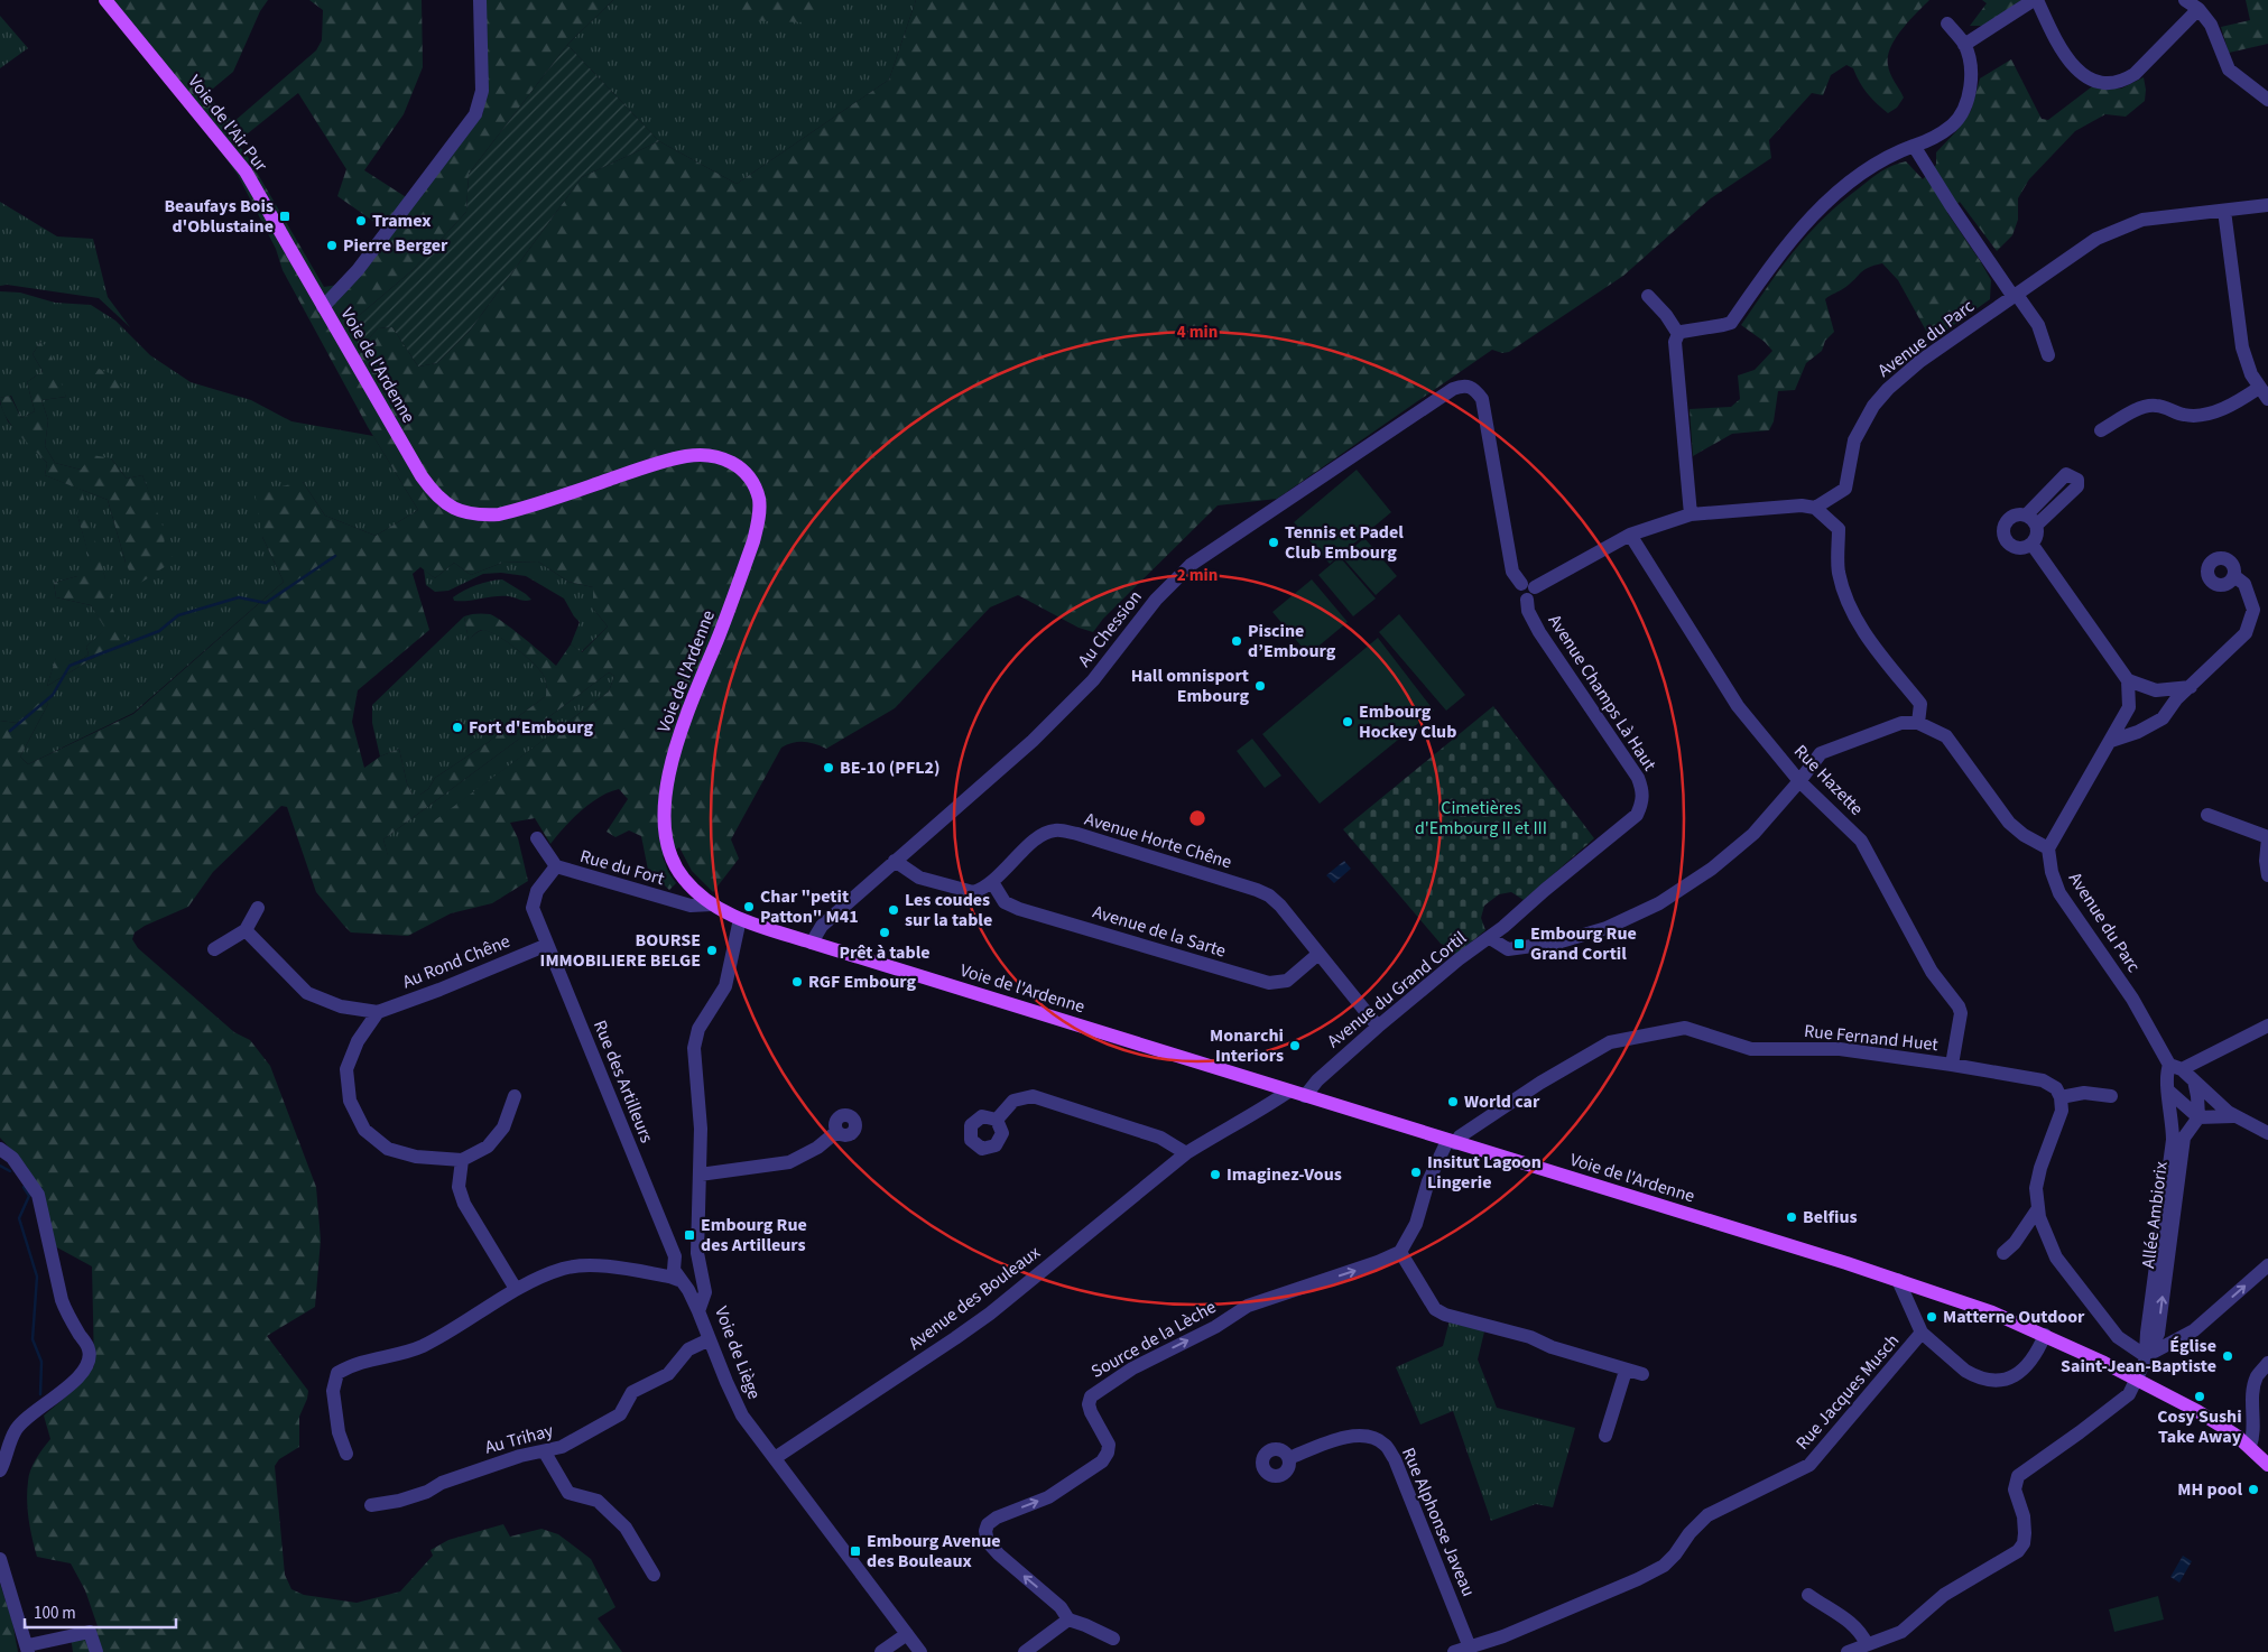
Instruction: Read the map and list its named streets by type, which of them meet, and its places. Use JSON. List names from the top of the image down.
{
  "streets": {
    "main road": ["Voie de l'Air Pur", "Voie de l'Ardenne"],
    "street": [
      "Avenue du Parc",
      "Au Chession",
      "Avenue Champs Là Haut",
      "Rue Hazette",
      "Avenue Horte Chêne",
      "Rue du Fort",
      "Avenue de la Sarte",
      "Au Rond Chêne",
      "Avenue du Grand Cortil",
      "Rue Fernand Huet",
      "Rue des Artilleurs",
      "Allée Ambiorix",
      "Avenue des Bouleaux",
      "Source de la Lèche",
      "Voie de Liège",
      "Rue Jacques Musch",
      "Au Trihay",
      "Rue Alphonse Javeau"
    ]
  },
  "crossings": [
    ["Voie de l'Air Pur", "Voie de l'Ardenne"],
    ["Avenue du Parc", "Allée Ambiorix"],
    ["Voie de l'Ardenne", "Au Chession"],
    ["Voie de l'Ardenne", "Rue du Fort"],
    ["Voie de l'Ardenne", "Avenue du Grand Cortil"],
    ["Voie de l'Ardenne", "Rue Fernand Huet"],
    ["Voie de l'Ardenne", "Allée Ambiorix"],
    ["Voie de l'Ardenne", "Avenue des Bouleaux"],
    ["Voie de l'Ardenne", "Voie de Liège"],
    ["Voie de l'Ardenne", "Rue Jacques Musch"],
    ["Au Chession", "Avenue Champs Là Haut"],
    ["Au Chession", "Avenue Horte Chêne"],
    ["Avenue Champs Là Haut", "Avenue du Grand Cortil"],
    ["Rue Hazette", "Avenue du Grand Cortil"],
    ["Rue Hazette", "Rue Fernand Huet"],
    ["Avenue Horte Chêne", "Avenue de la Sarte"],
    ["Avenue Horte Chêne", "Avenue du Grand Cortil"],
    ["Rue du Fort", "Rue des Artilleurs"],
    ["Au Rond Chêne", "Rue des Artilleurs"],
    ["Rue des Artilleurs", "Voie de Liège"],
    ["Avenue des Bouleaux", "Voie de Liège"],
    ["Voie de Liège", "Au Trihay"],
    ["Rue Jacques Musch", "Rue Alphonse Javeau"]
  ],
  "parks": ["Cimetières d'Embourg II et III"],
  "places": {
    "transit": [
      "Beaufays Bois d'Oblustaine",
      "Embourg Rue Grand Cortil",
      "Embourg Rue des Artilleurs",
      "Embourg Avenue des Bouleaux"
    ],
    "other": [
      "Tramex",
      "Pierre Berger",
      "Tennis et Padel Club Embourg",
      "Piscine d’Embourg",
      "Hall omnisport Embourg",
      "Embourg Hockey Club",
      "Fort d'Embourg",
      "BE-10 (PFL2)",
      "Char \"petit Patton\" M41",
      "Les coudes sur la table",
      "Prêt à table",
      "BOURSE IMMOBILIERE BELGE",
      "RGF Embourg",
      "Monarchi Interiors",
      "World car",
      "Insitut Lagoon Lingerie",
      "Imaginez-Vous",
      "Belfius",
      "Matterne Outdoor",
      "Église Saint-Jean-Baptiste",
      "Cosy Sushi Take Away",
      "MH pool"
    ]
  },
  "scale_bar": "100 m",
  "rings": ["4 min", "2 min"]
}
